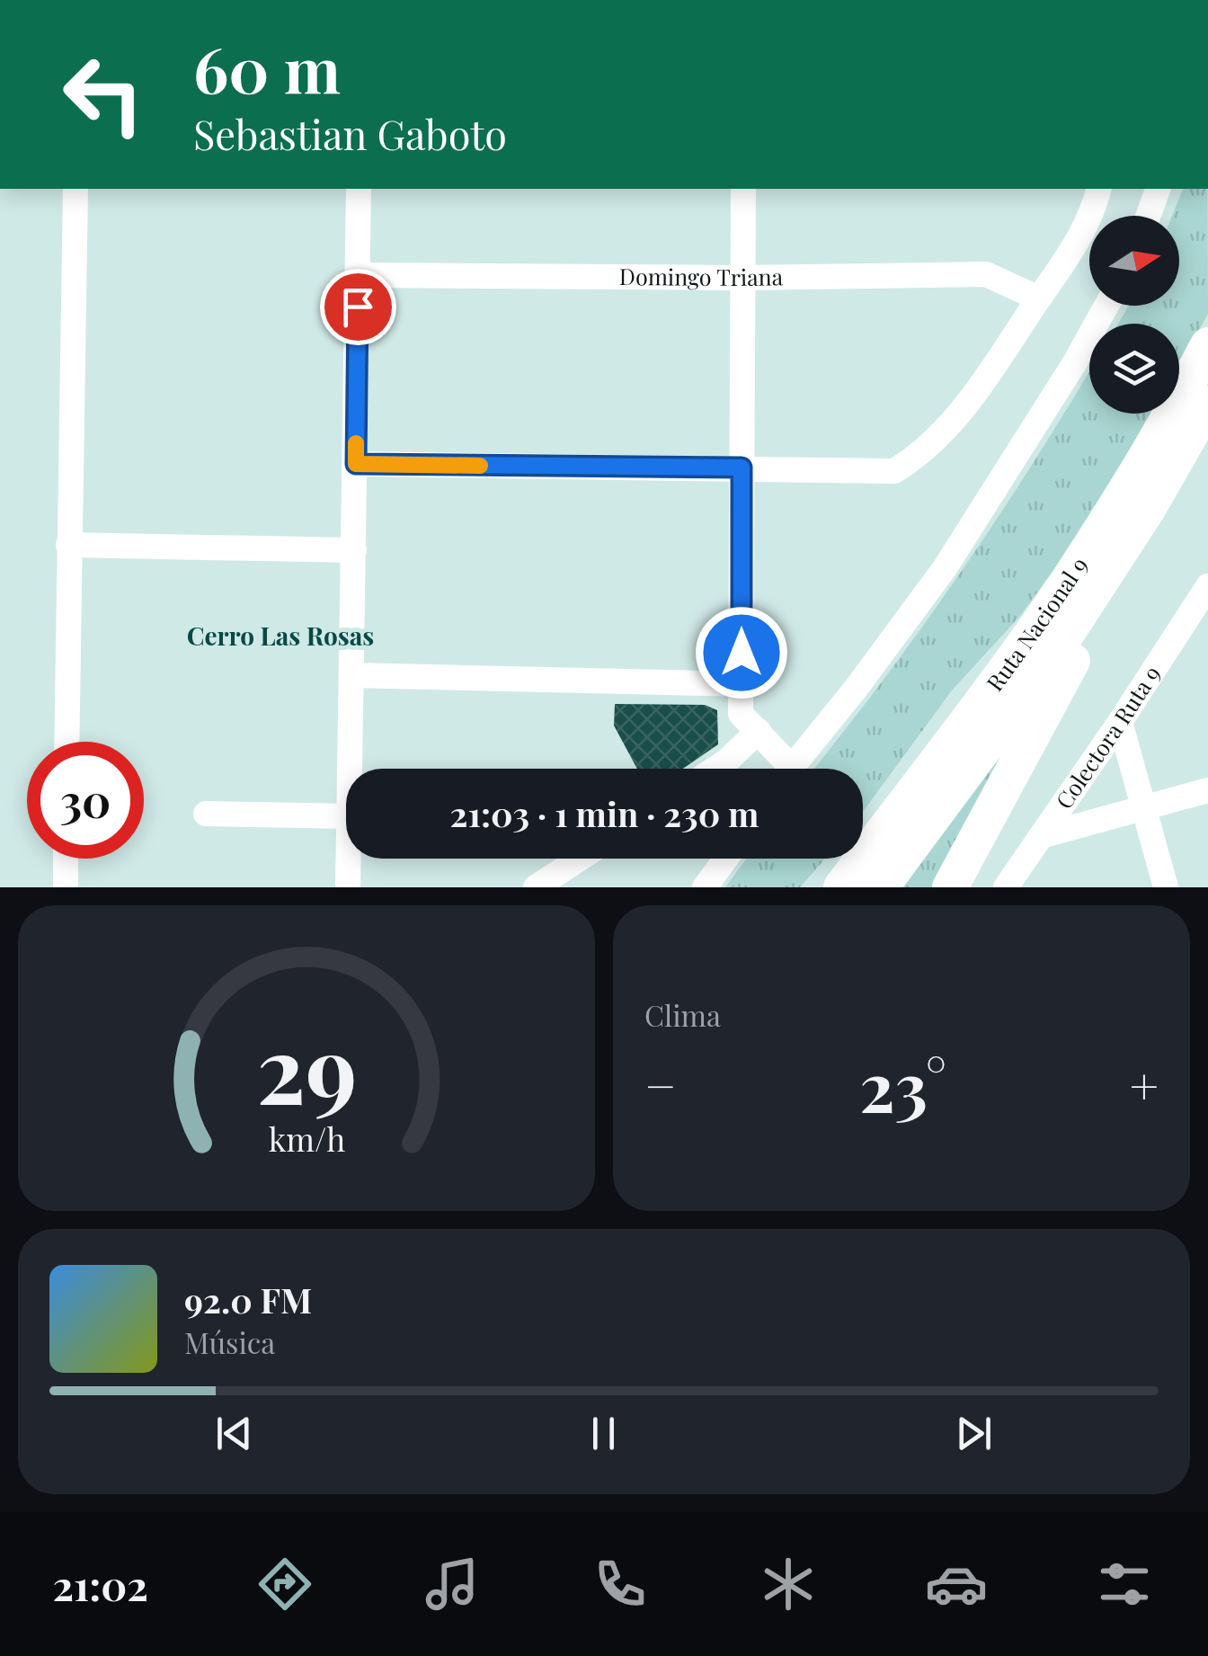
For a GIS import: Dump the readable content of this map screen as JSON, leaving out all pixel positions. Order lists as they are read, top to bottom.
{
  "streets": {
    "highway": ["Ruta Nacional 9"],
    "street": ["Domingo Triana", "Colectora Ruta 9"]
  },
  "districts": ["Cerro Las Rosas"],
  "north": "right",
  "page": {
    "turn": ["60 m", "Sebastian Gaboto"],
    "limit": "30",
    "trip": "21:03 · 1 min · 230 m",
    "tile": "Clima",
    "heat": ["−", "23°", "+"],
    "song": ["92.0 FM", "Música"],
    "tabs": "21:02",
    "gauge": ["29", "km/h"]
  }
}
